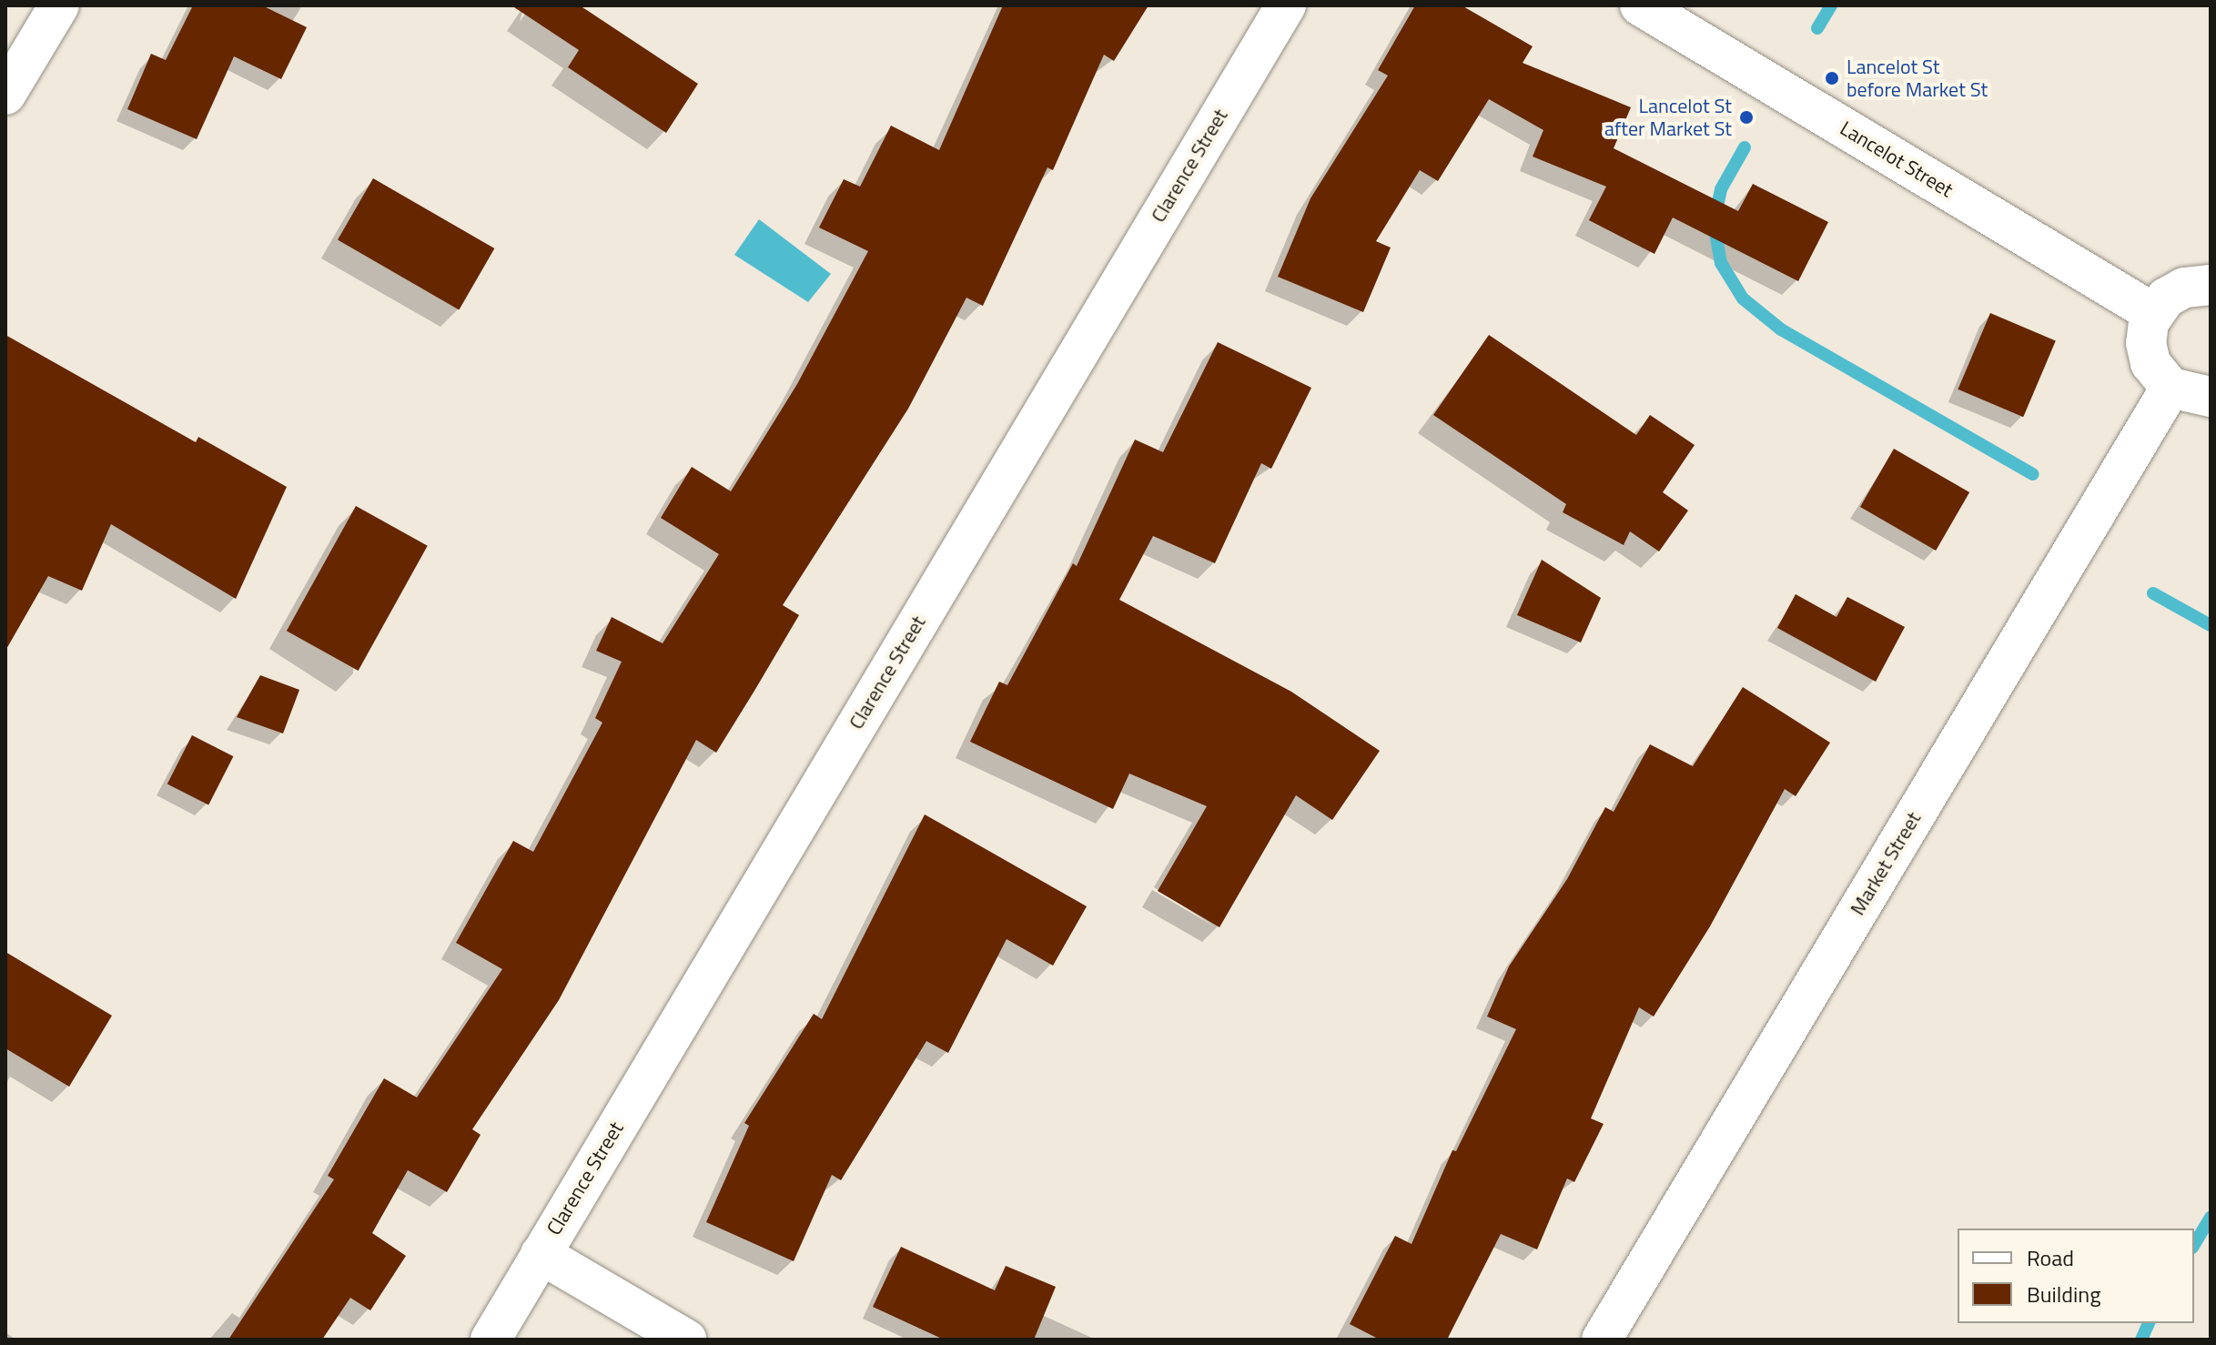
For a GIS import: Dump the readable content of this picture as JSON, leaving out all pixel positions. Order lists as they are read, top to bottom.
{
  "streets": {
    "street": ["Lancelot Street", "Clarence Street", "Market Street"]
  },
  "places": ["Lancelot St before Market St", "Lancelot St after Market St"],
  "legend": ["Road", "Building"]
}
